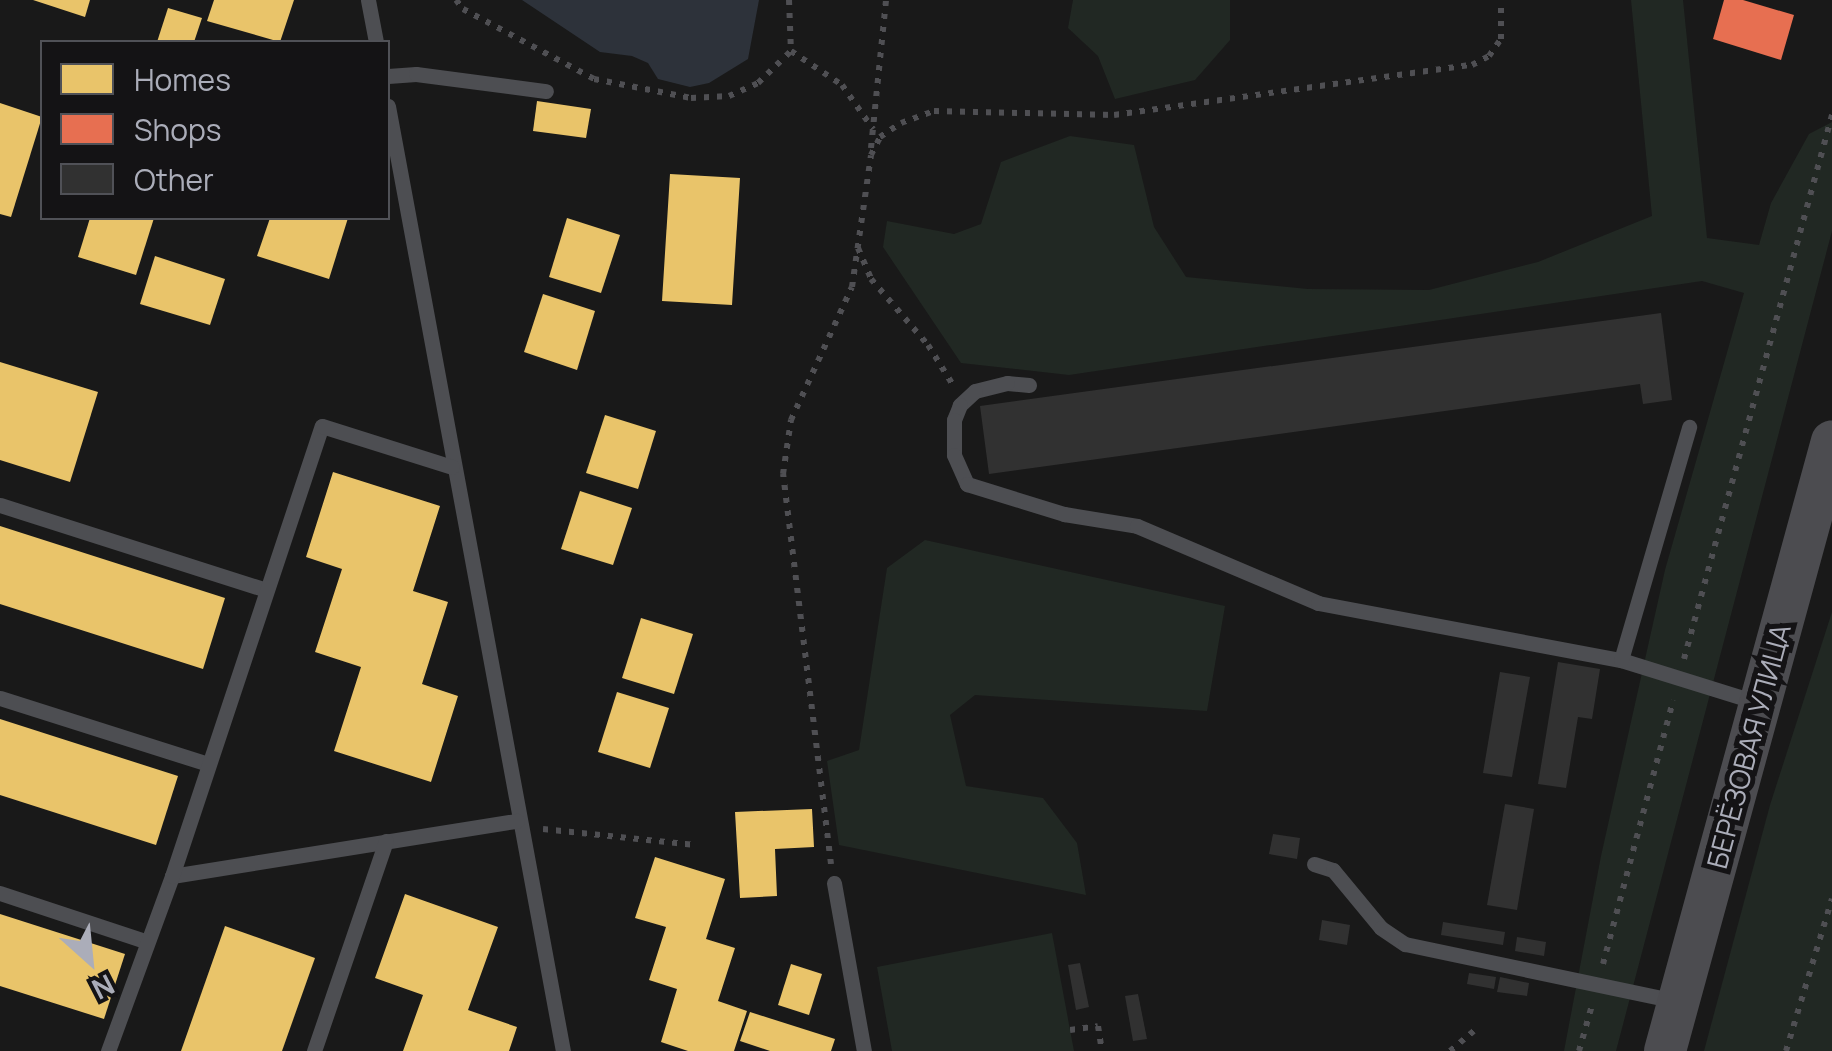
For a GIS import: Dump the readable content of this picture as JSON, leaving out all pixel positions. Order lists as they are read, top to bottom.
{
  "streets": {
    "main road": ["БЕРЁЗОВАЯ УЛИЦА"]
  },
  "legend": ["Homes", "Shops", "Other"],
  "north": "bottom right"
}
